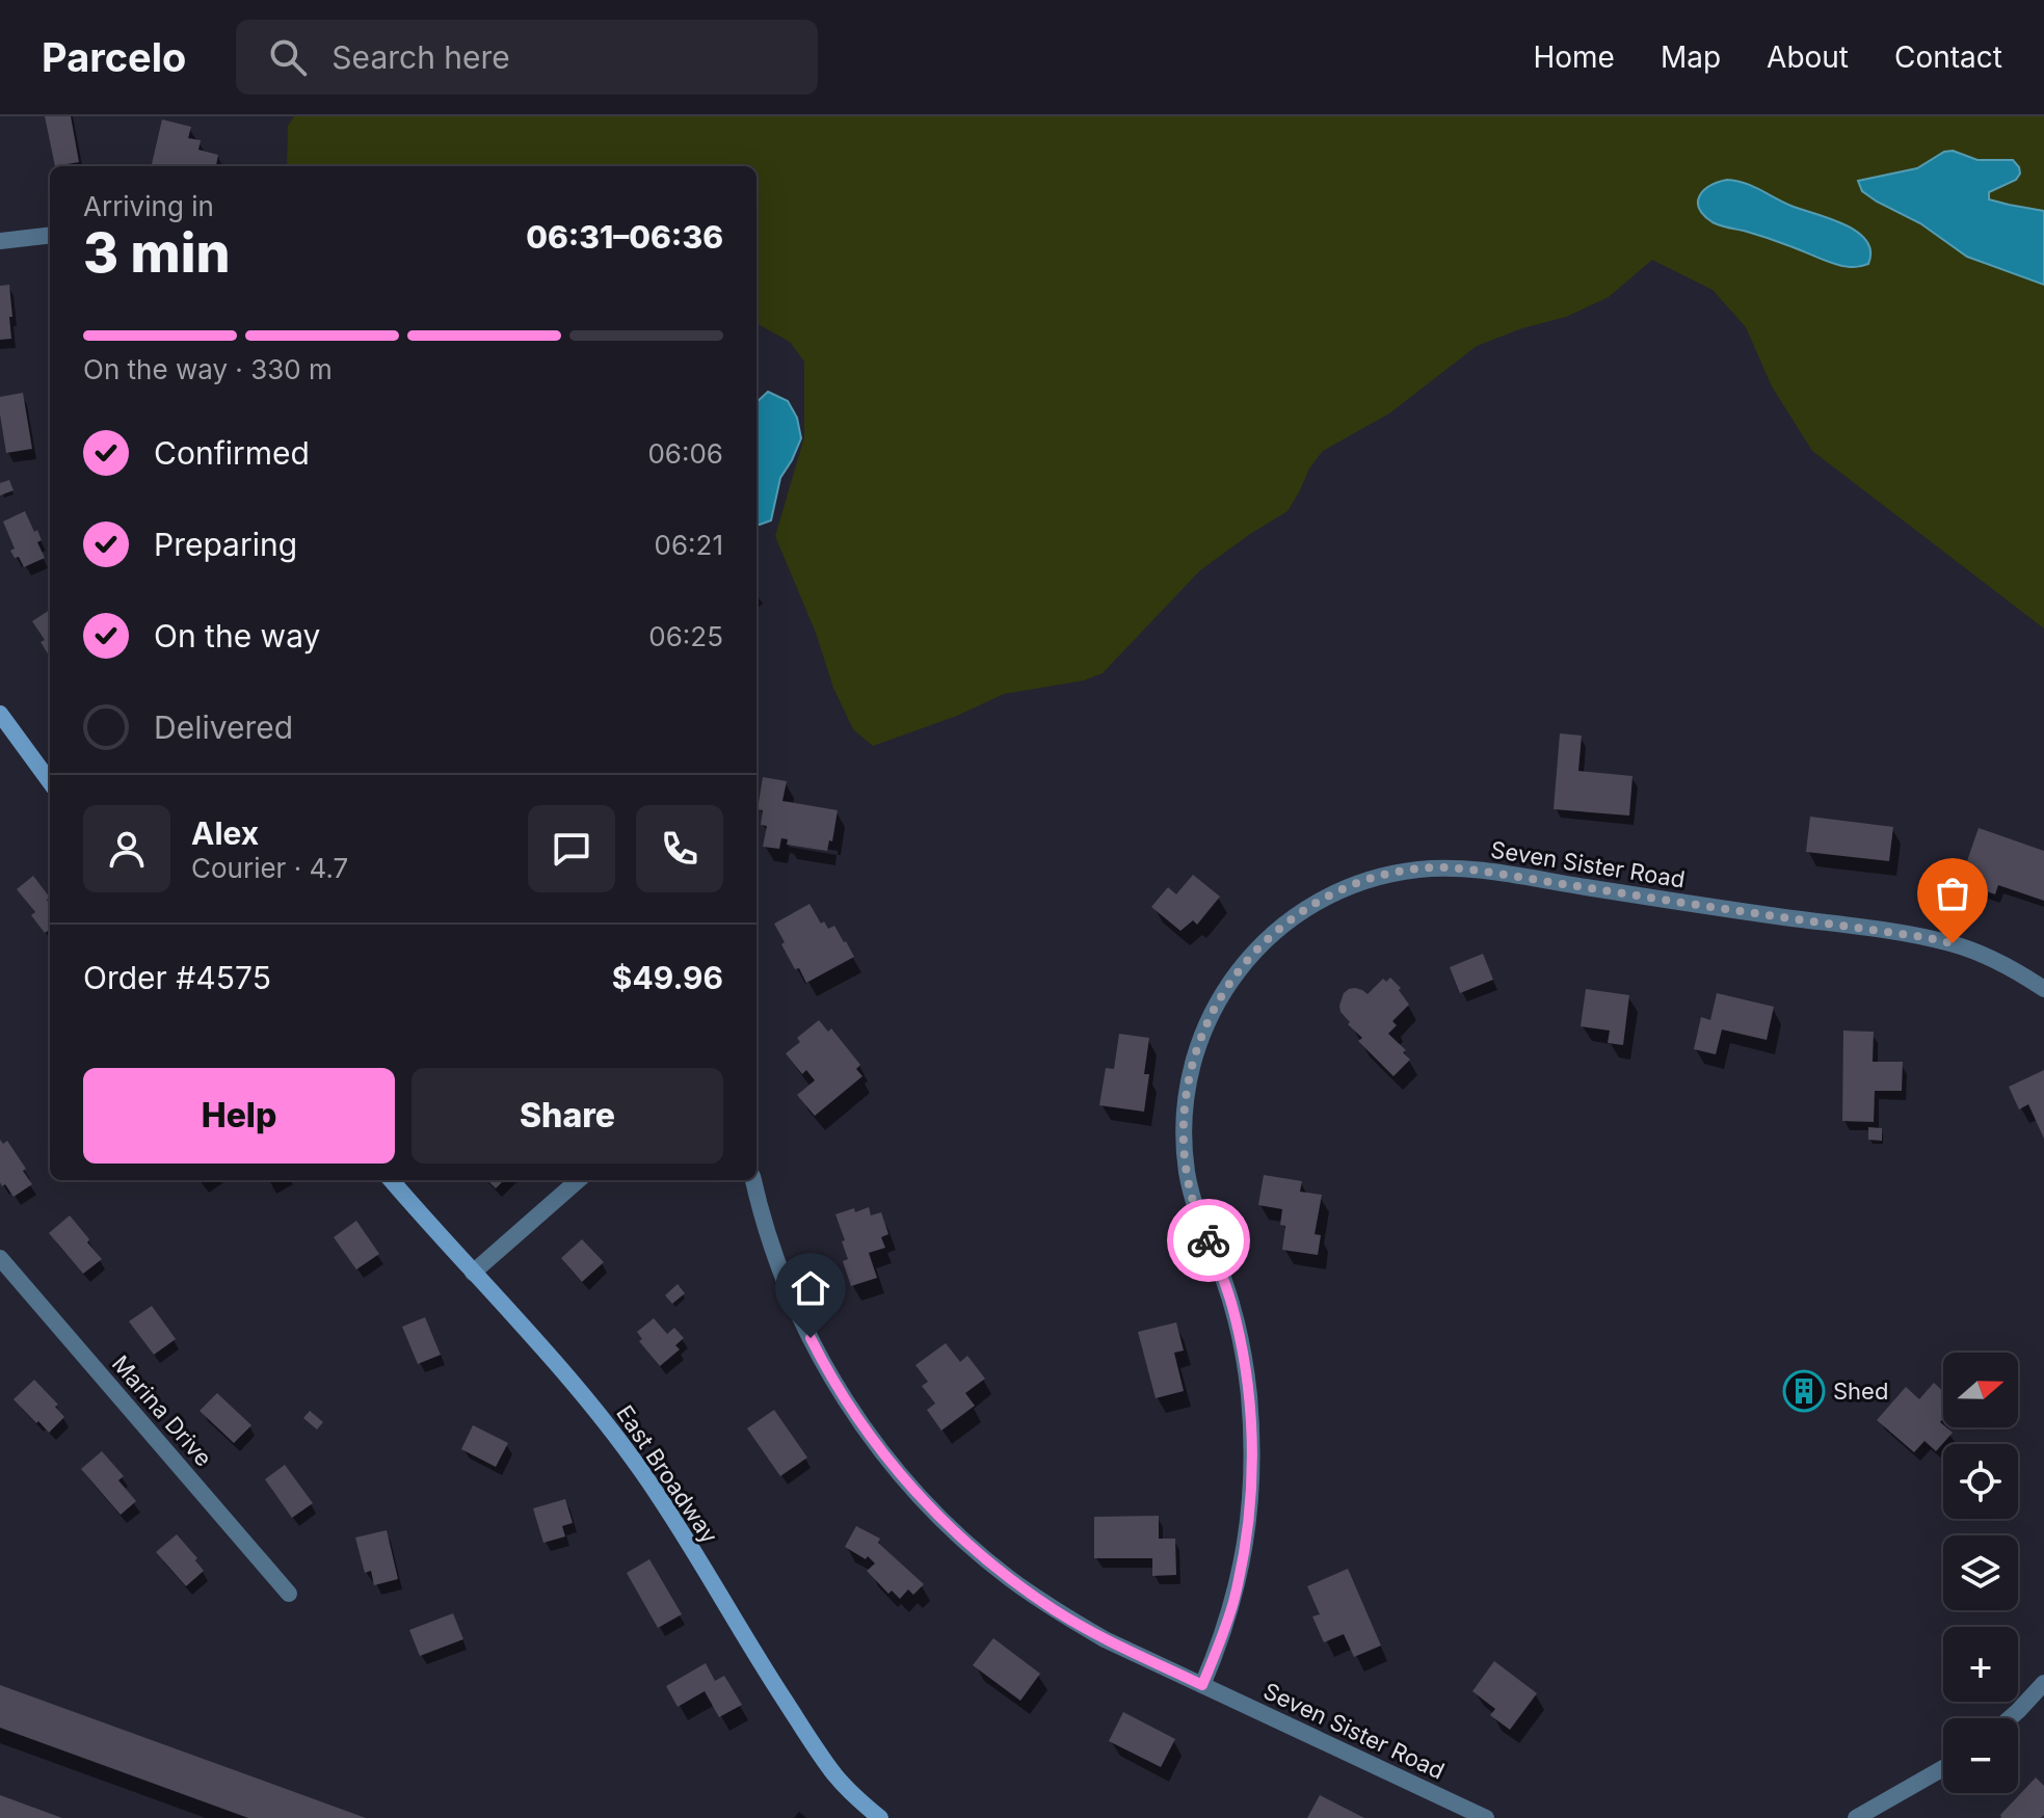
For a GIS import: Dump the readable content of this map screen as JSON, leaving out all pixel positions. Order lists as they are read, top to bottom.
{
  "streets": {
    "street": ["Seven Sister Road", "Marina Drive", "East Broadway"]
  },
  "places": {
    "building": ["Shed"]
  },
  "north": "right",
  "page": {
    "header": "Parcelo",
    "search": "Search here",
    "nav": [
      "Home",
      "Map",
      "About",
      "Contact"
    ],
    "heading": ["3 min", "Arriving in", "06:31–06:36"],
    "panel": [
      "Alex",
      "Courier · 4.7",
      "Order #4575",
      "$49.96"
    ],
    "bar": "On the way · 330 m",
    "list": [
      ["Confirmed", "06:06"],
      ["Preparing", "06:21"],
      ["On the way", "06:25"],
      "Delivered"
    ],
    "buttons": ["Help", "Share"],
    "map_buttons": ["+", "−"]
  }
}
